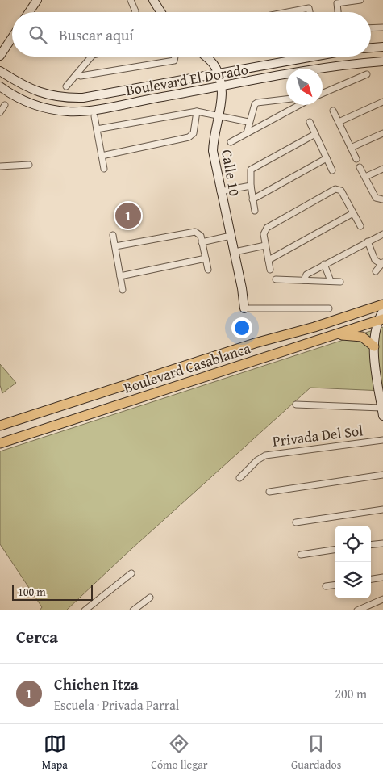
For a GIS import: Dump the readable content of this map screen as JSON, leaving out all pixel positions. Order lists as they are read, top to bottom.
{
  "streets": {
    "main road": ["Boulevard El Dorado", "Calle 10", "Boulevard Casablanca"],
    "street": ["Privada Del Sol"]
  },
  "crossings": [
    ["Boulevard El Dorado", "Calle 10"]
  ],
  "scale_bar": "100 m",
  "north": "bottom right",
  "page": {
    "search": "Buscar aquí",
    "pins": "1",
    "scale": "100 m",
    "heading": "Cerca",
    "list": [
      {
        "mark": "1",
        "name": "Chichen Itza",
        "note": "Escuela · Privada Parral",
        "value": "200 m"
      }
    ],
    "nav": ["Mapa", "Cómo llegar", "Guardados"]
  }
}
